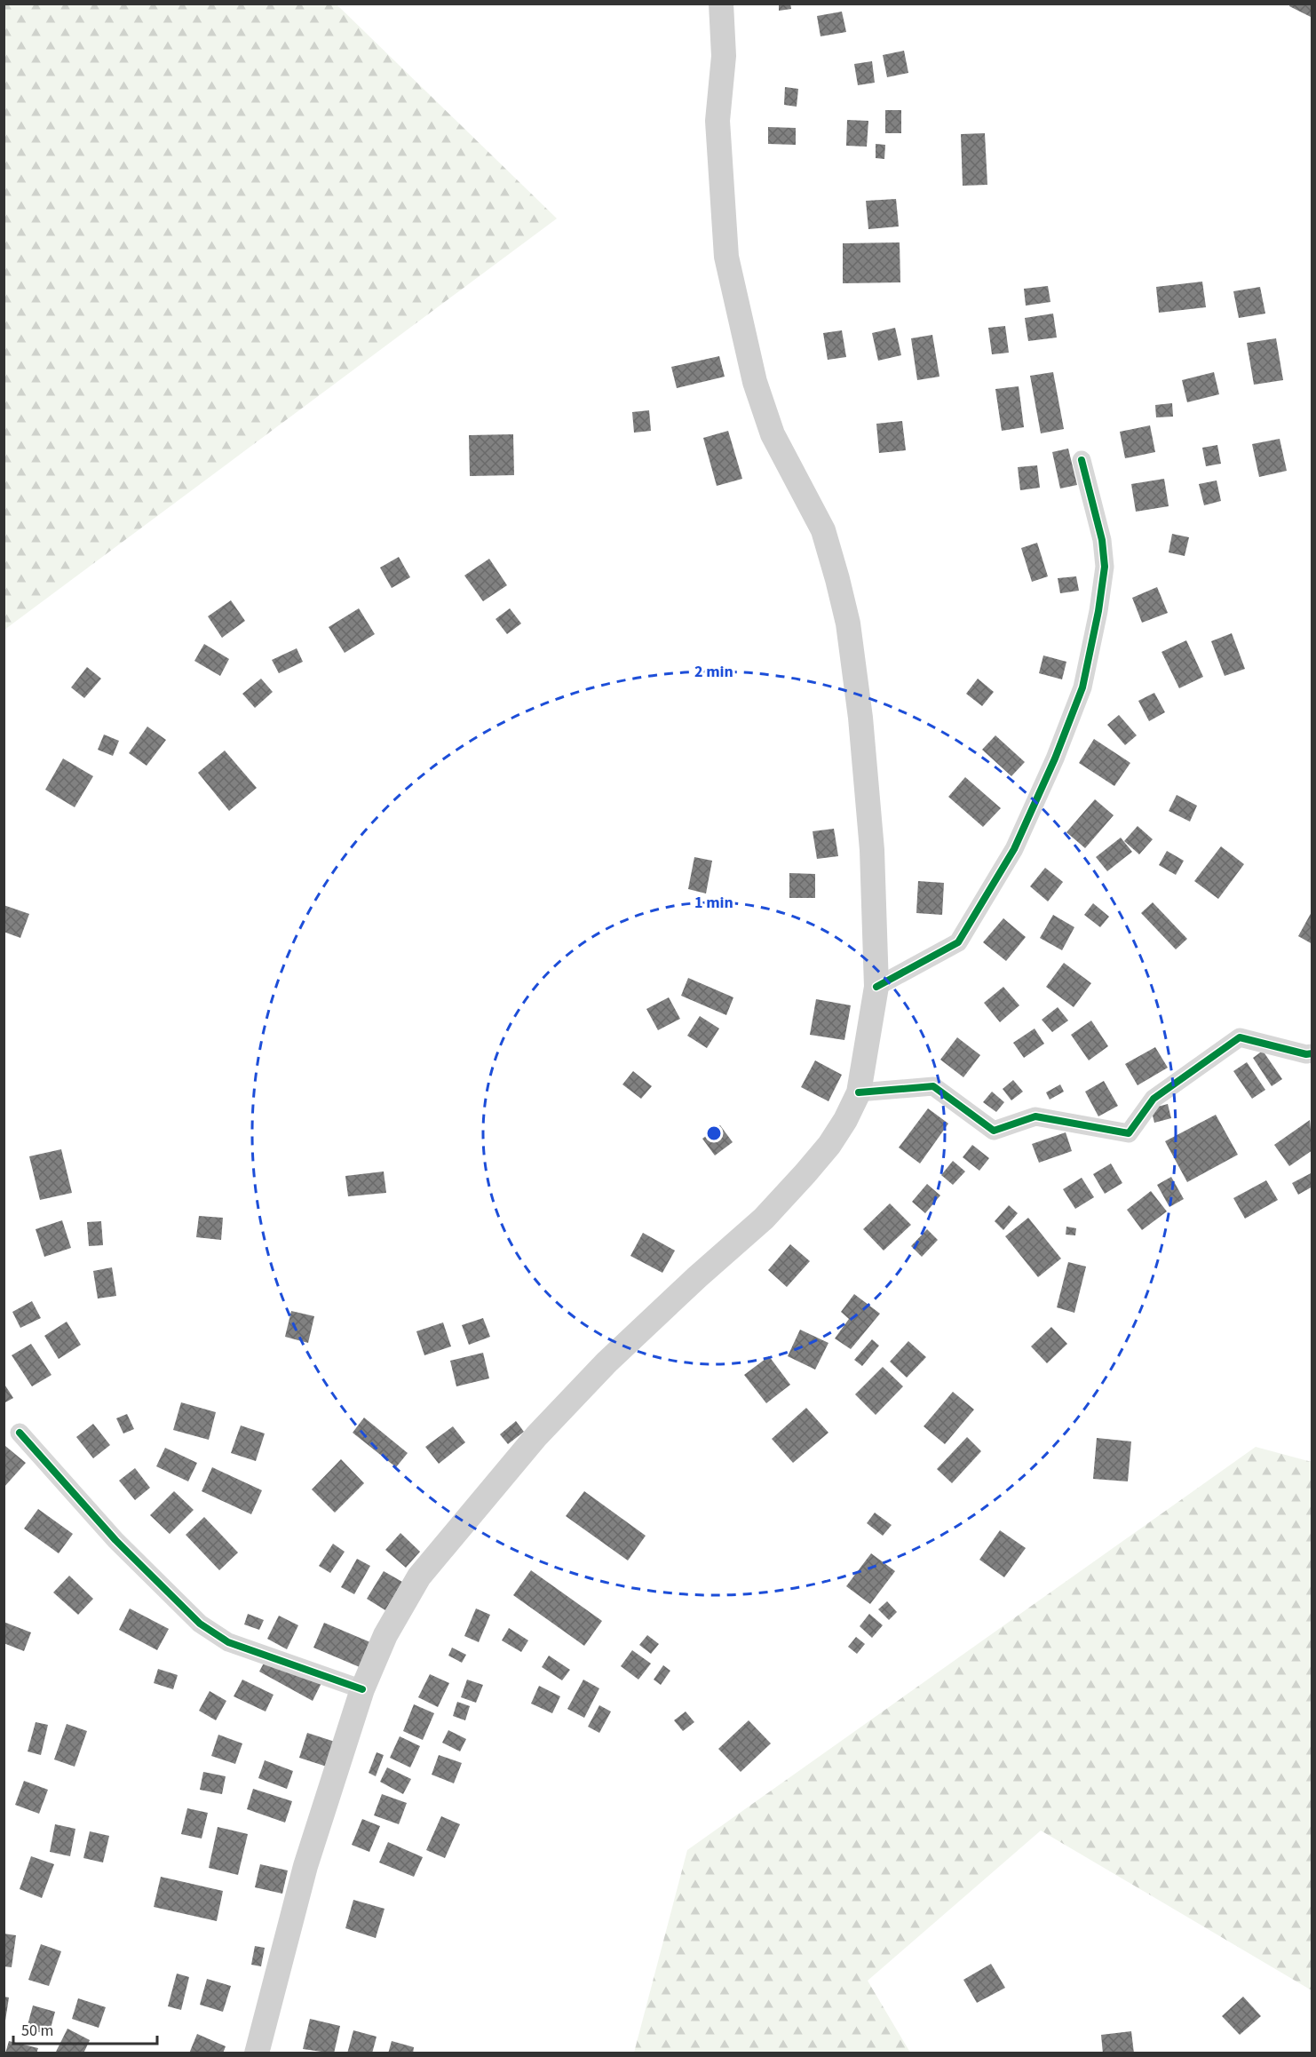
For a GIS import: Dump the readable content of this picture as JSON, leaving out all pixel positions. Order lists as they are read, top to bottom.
{
  "scale_bar": "50 m",
  "rings": ["2 min", "1 min"]
}
